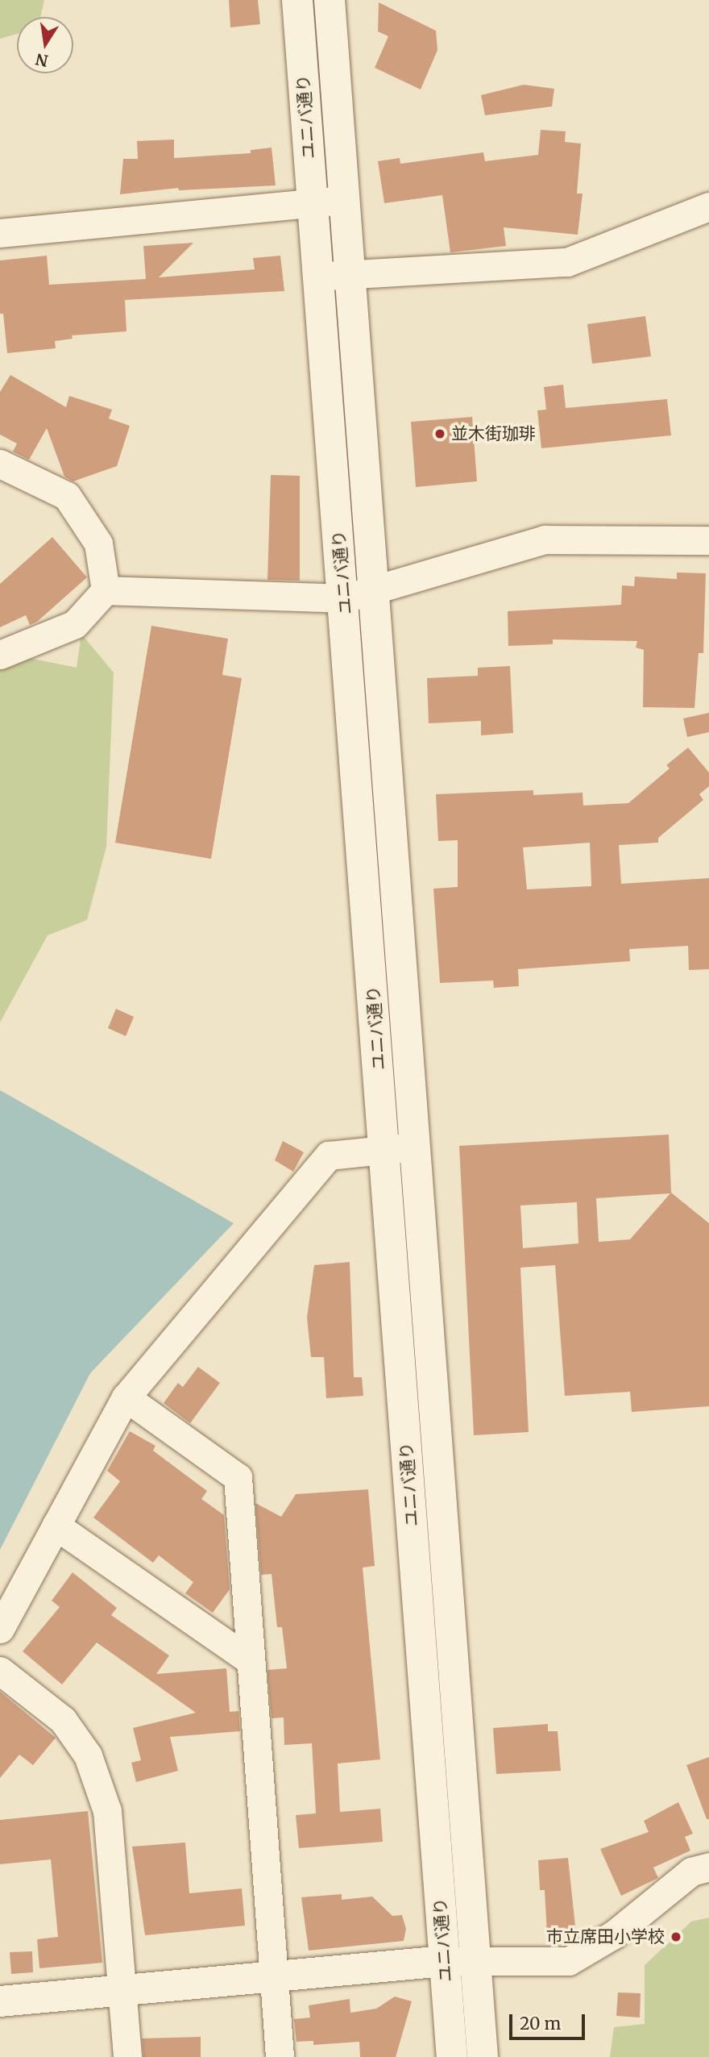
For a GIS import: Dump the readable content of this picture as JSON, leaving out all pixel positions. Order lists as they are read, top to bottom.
{
  "streets": {
    "street": ["ユニバ通り"]
  },
  "places": ["並木街珈琲", "市立席田小学校"],
  "scale_bar": "20 m",
  "north": "bottom"
}
